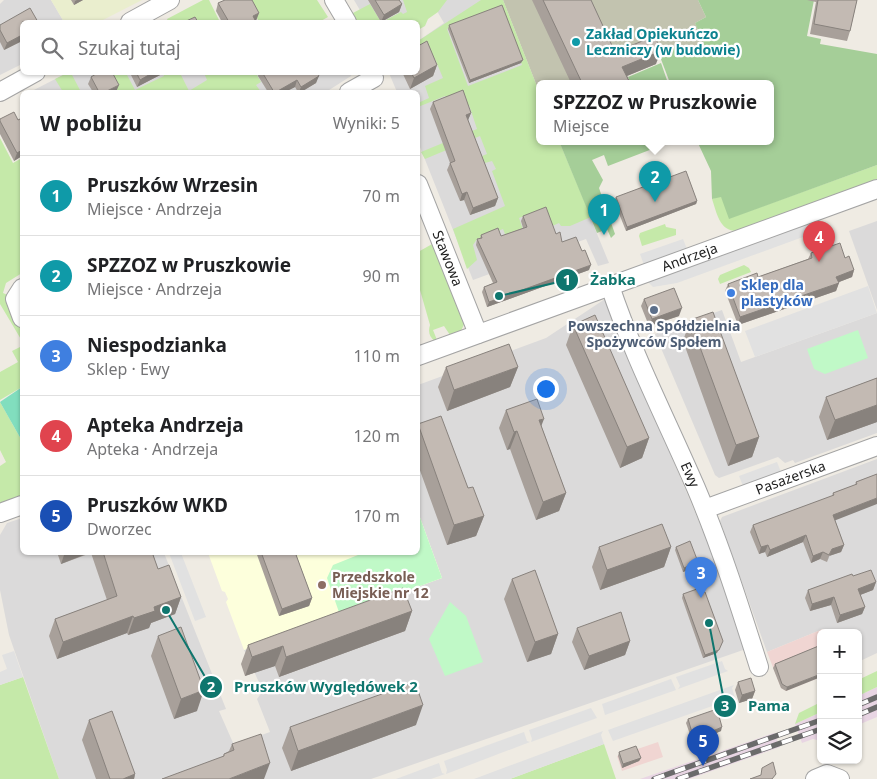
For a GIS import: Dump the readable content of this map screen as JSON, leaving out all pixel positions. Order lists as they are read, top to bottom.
{
  "streets": {
    "street": [
      "Andrzeja",
      "Stawowa",
      "Ewy",
      "Pasażerska"
    ]
  },
  "crossings": [
    ["Andrzeja", "Stawowa"],
    ["Andrzeja", "Ewy"],
    ["Ewy", "Pasażerska"]
  ],
  "places": [
    "Zakład Opiekuńczo Leczniczy (w budowie)",
    "Sklep dla plastyków",
    "Żabka",
    "Powszechna Spółdzielnia Spożywców Społem",
    "Przedszkole Miejskie nr 12",
    "Pruszków Wyględówek 2",
    "Pama"
  ],
  "page": {
    "search": "Szukaj tutaj",
    "popup": ["SPZZOZ w Pruszkowie", "Miejsce"],
    "heading": ["W pobliżu", "Wyniki: 5"],
    "list": [
      {
        "mark": "1",
        "name": "Pruszków Wrzesin",
        "note": "Miejsce · Andrzeja",
        "value": "70 m"
      },
      {
        "mark": "2",
        "name": "SPZZOZ w Pruszkowie",
        "note": "Miejsce · Andrzeja",
        "value": "90 m"
      },
      {
        "mark": "3",
        "name": "Niespodzianka",
        "note": "Sklep · Ewy",
        "value": "110 m"
      },
      {
        "mark": "4",
        "name": "Apteka Andrzeja",
        "note": "Apteka · Andrzeja",
        "value": "120 m"
      },
      {
        "mark": "5",
        "name": "Pruszków WKD",
        "note": "Dworzec",
        "value": "170 m"
      }
    ],
    "pins": [
      "2",
      "1",
      "4",
      "3",
      "5"
    ],
    "map_buttons": ["+", "−"]
  }
}
